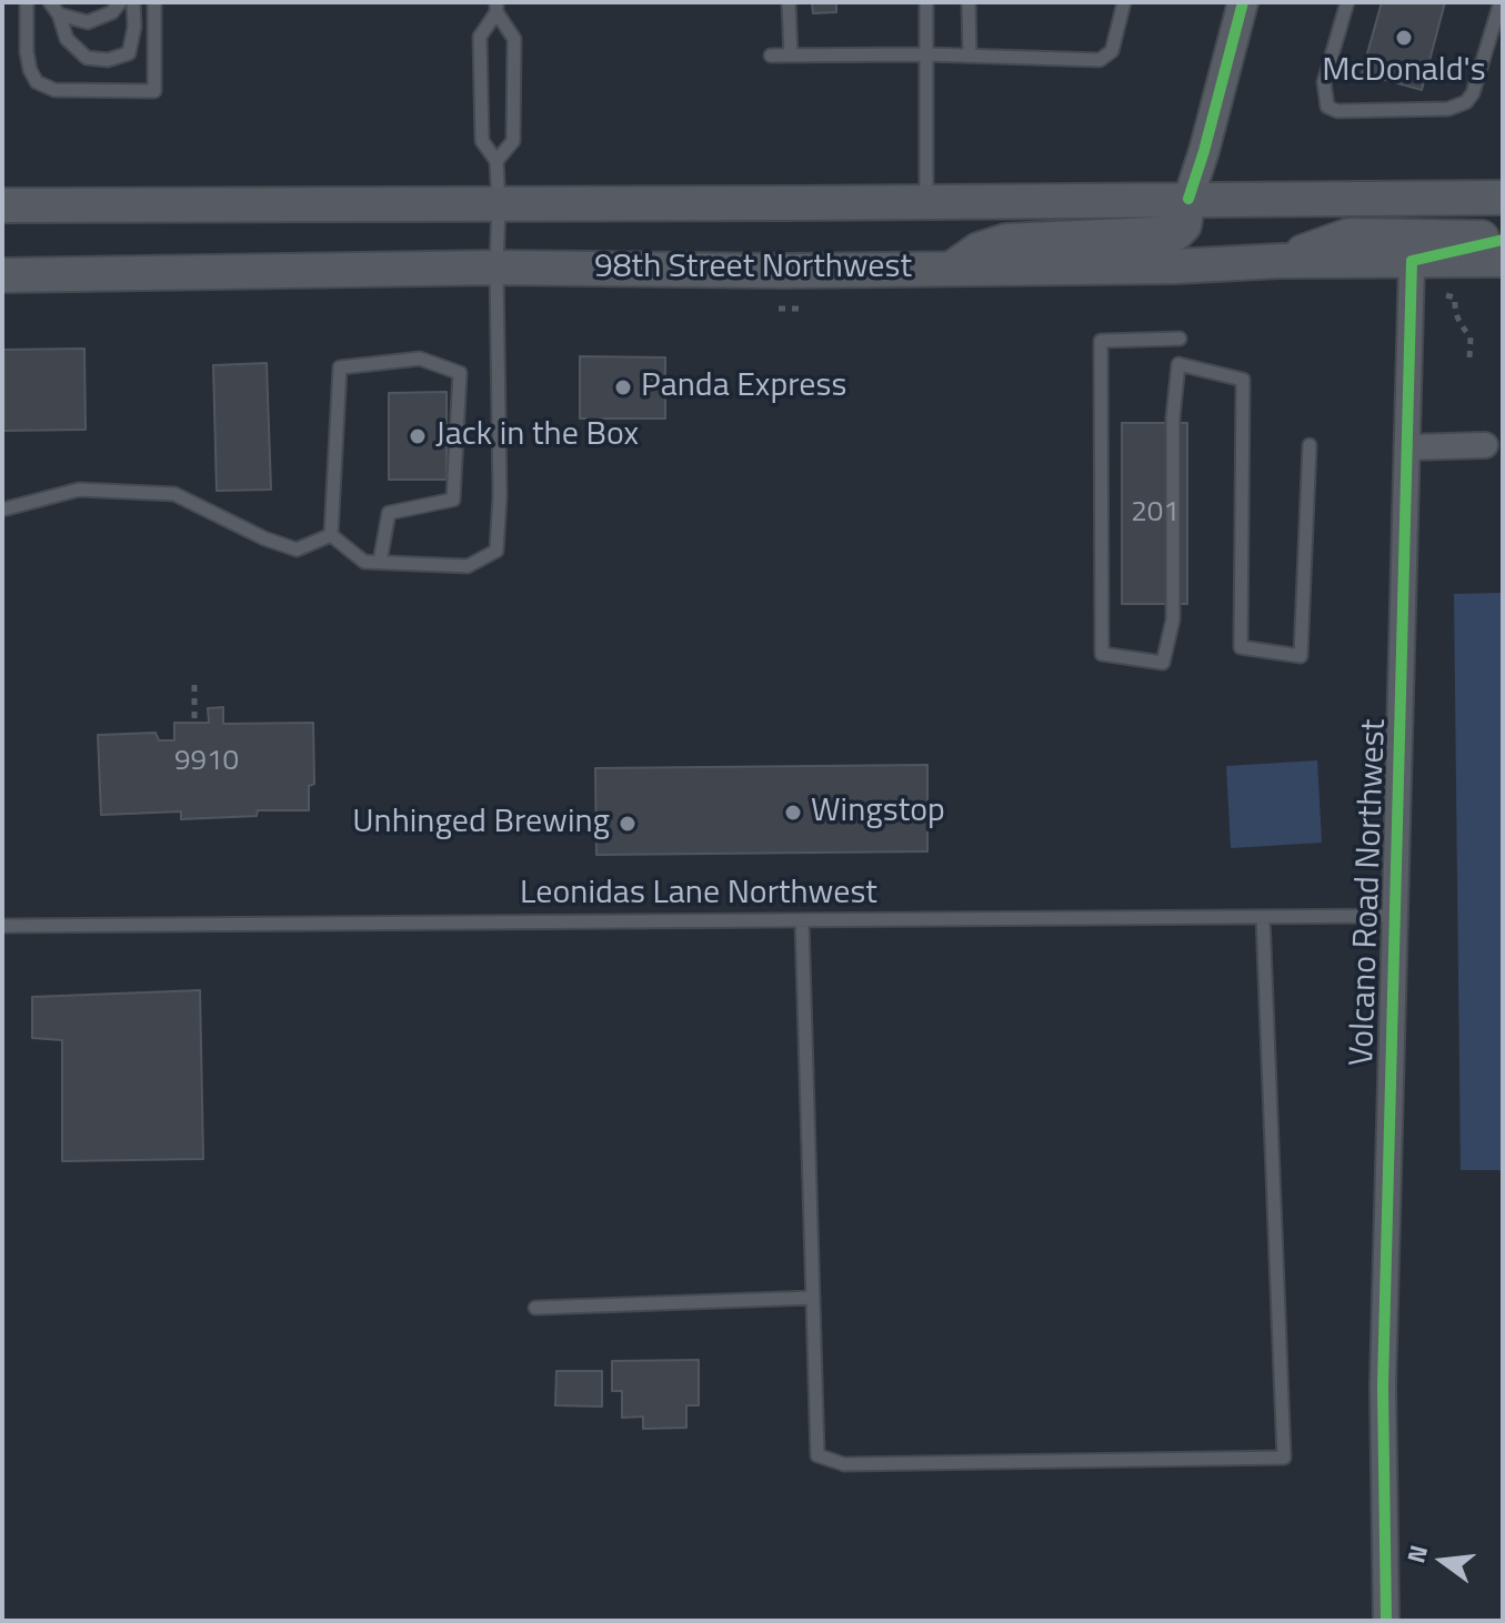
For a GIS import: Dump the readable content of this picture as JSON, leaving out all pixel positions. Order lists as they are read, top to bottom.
{
  "streets": {
    "main road": ["98th Street Northwest"],
    "street": ["Volcano Road Northwest"],
    "lane": ["Leonidas Lane Northwest"]
  },
  "crossings": [
    ["98th Street Northwest", "Volcano Road Northwest"],
    ["Volcano Road Northwest", "Leonidas Lane Northwest"]
  ],
  "places": [
    "McDonald's",
    "Panda Express",
    "Jack in the Box",
    "Wingstop",
    "Unhinged Brewing"
  ],
  "house_numbers": ["201", "9910"],
  "north": "left"
}
